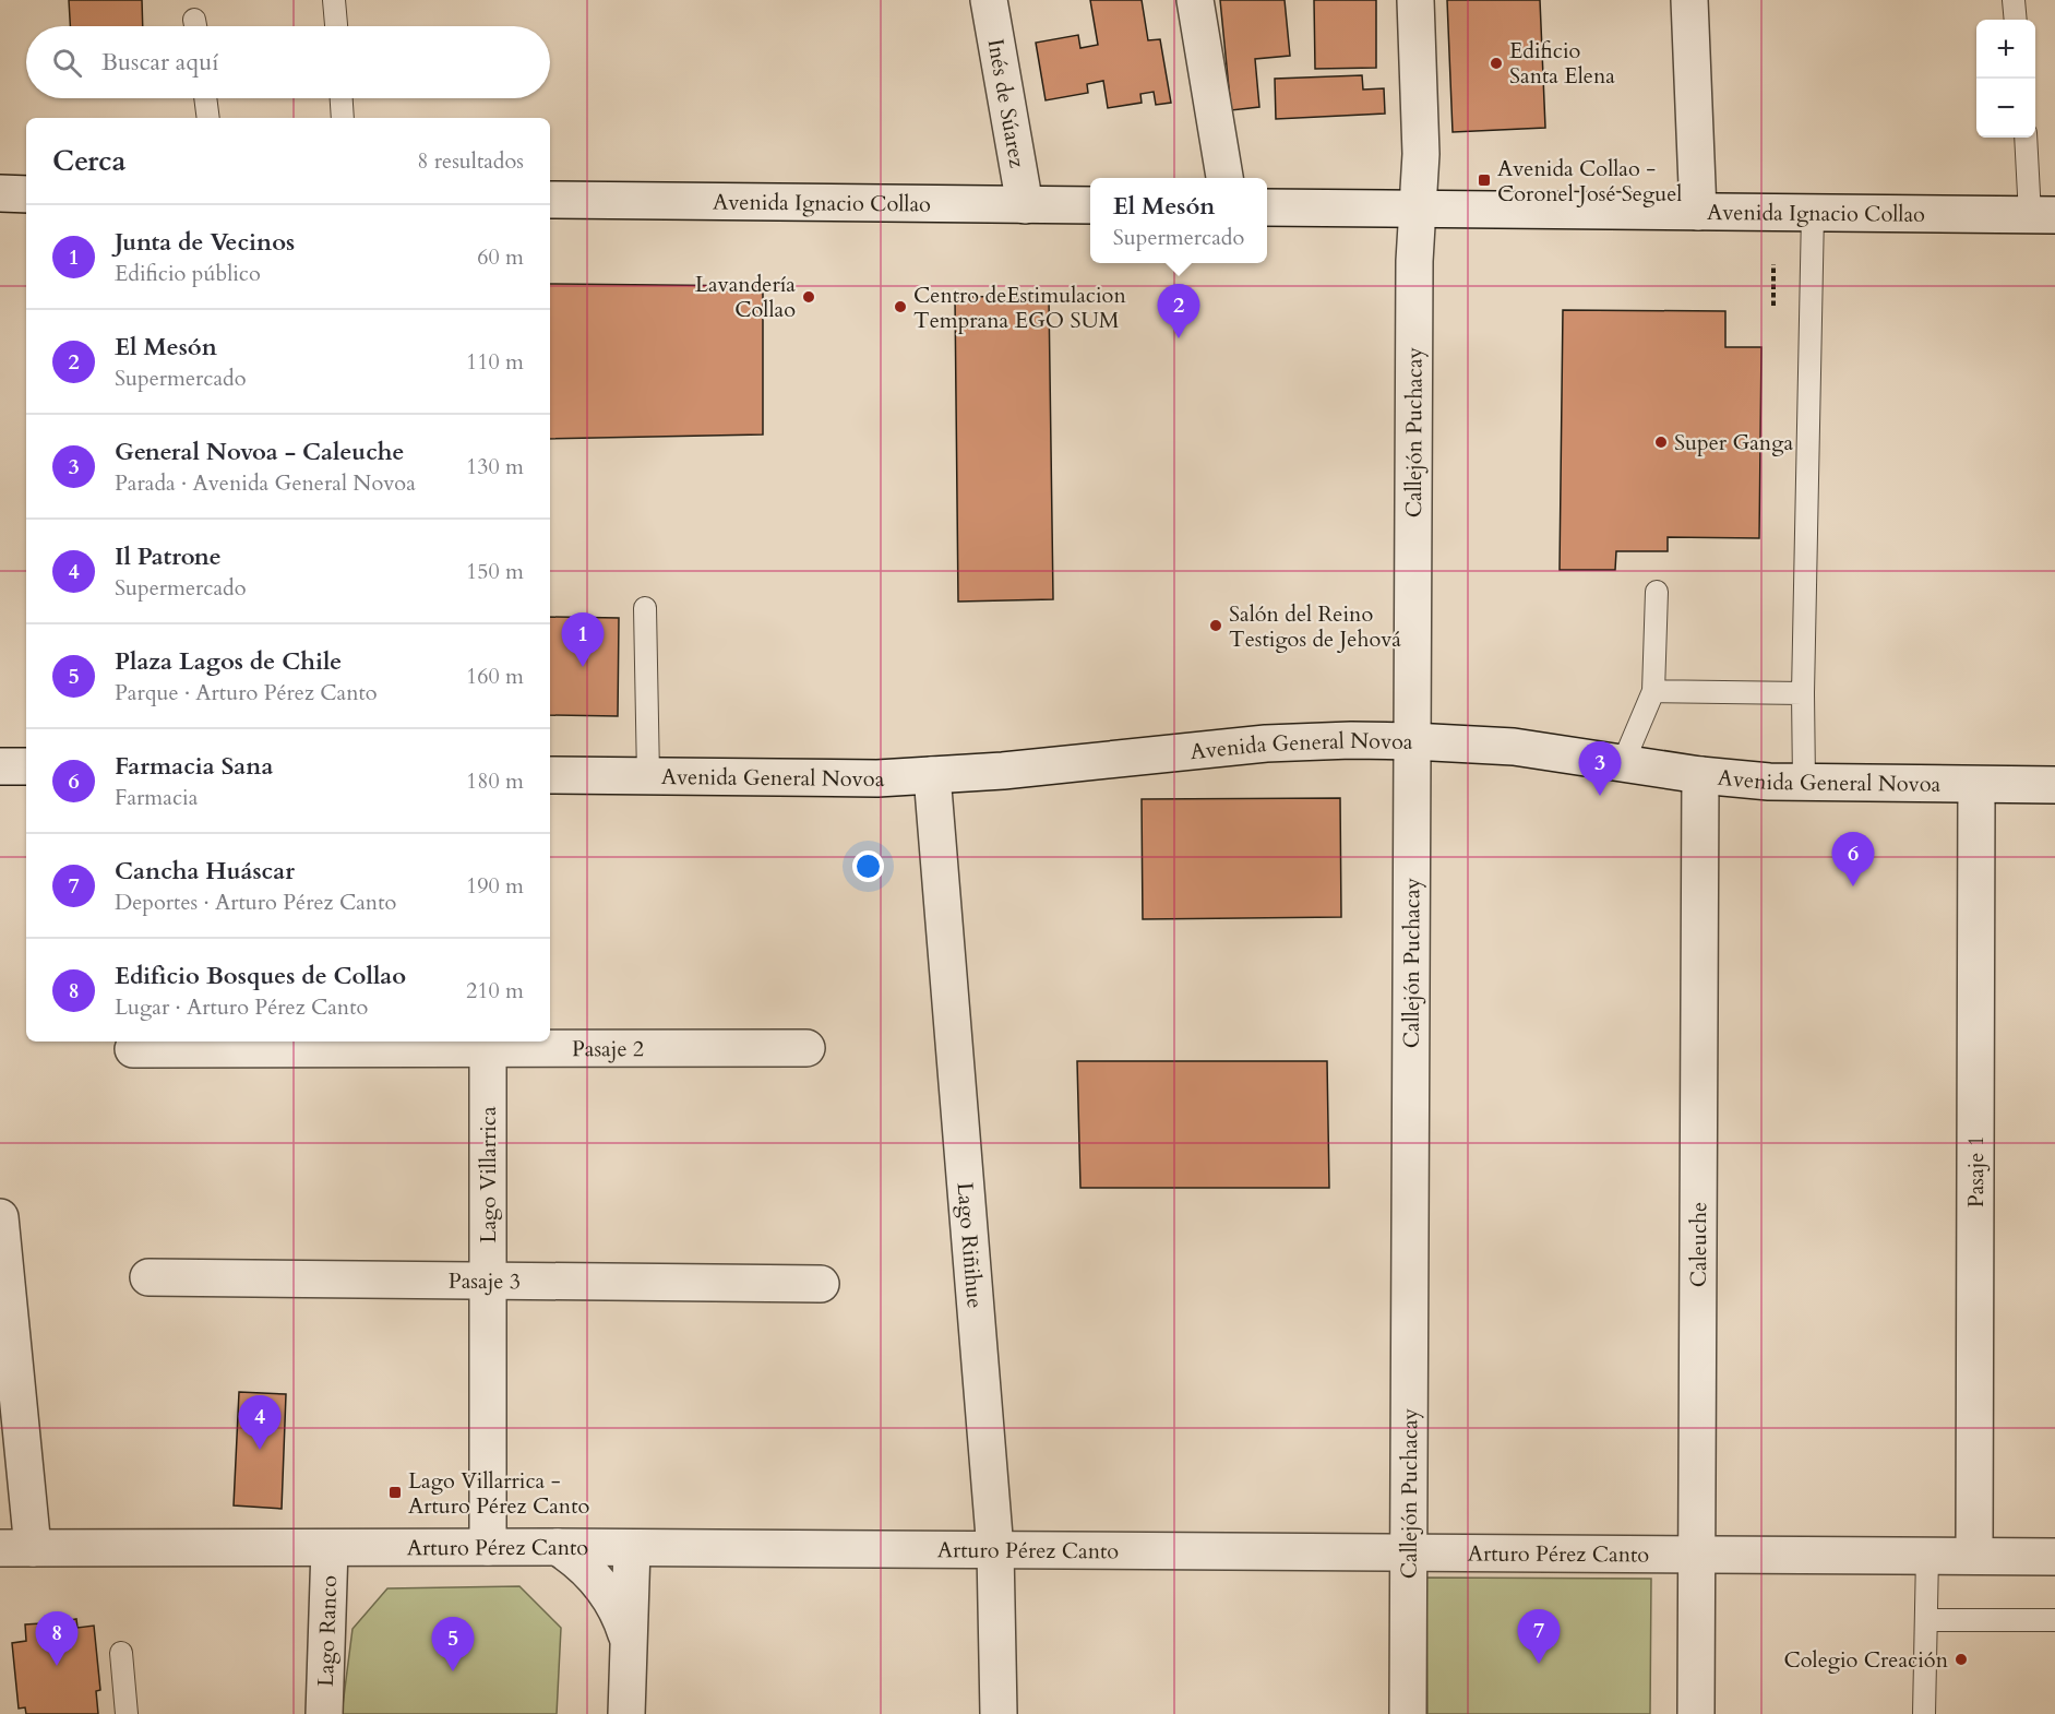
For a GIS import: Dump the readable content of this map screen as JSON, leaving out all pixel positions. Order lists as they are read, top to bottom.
{
  "streets": {
    "street": [
      "Inés de Súarez",
      "Avenida Ignacio Collao",
      "Callejón Puchacay",
      "Avenida General Novoa",
      "Pasaje 2",
      "Pasaje 1",
      "Lago Villarrica",
      "Lago Riñihue",
      "Caleuche",
      "Pasaje 3",
      "Arturo Pérez Canto",
      "Lago Ranco"
    ]
  },
  "crossings": [
    ["Inés de Súarez", "Avenida Ignacio Collao"],
    ["Avenida Ignacio Collao", "Callejón Puchacay"],
    ["Callejón Puchacay", "Avenida General Novoa"],
    ["Callejón Puchacay", "Arturo Pérez Canto"],
    ["Avenida General Novoa", "Pasaje 1"],
    ["Avenida General Novoa", "Lago Riñihue"],
    ["Avenida General Novoa", "Caleuche"],
    ["Pasaje 2", "Lago Villarrica"],
    ["Pasaje 1", "Arturo Pérez Canto"],
    ["Lago Villarrica", "Pasaje 3"],
    ["Lago Villarrica", "Arturo Pérez Canto"],
    ["Lago Riñihue", "Arturo Pérez Canto"],
    ["Caleuche", "Arturo Pérez Canto"],
    ["Arturo Pérez Canto", "Lago Ranco"]
  ],
  "places": {
    "other": [
      "Edificio Santa Elena",
      "Lavandería Collao",
      "Centro deEstimulacion Temprana EGO SUM",
      "Super Ganga",
      "Salón del Reino Testigos de Jehová",
      "Colegio Creación"
    ],
    "transit": ["Avenida Collao - Coronel José Seguel", "Lago Villarrica - Arturo Pérez Canto"]
  },
  "page": {
    "map_buttons": ["+", "−"],
    "search": "Buscar aquí",
    "heading": ["Cerca", "8 resultados"],
    "popup": ["El Mesón", "Supermercado"],
    "list": [
      {
        "mark": "1",
        "name": "Junta de Vecinos",
        "note": "Edificio público",
        "value": "60 m"
      },
      {
        "mark": "2",
        "name": "El Mesón",
        "note": "Supermercado",
        "value": "110 m"
      },
      {
        "mark": "3",
        "name": "General Novoa - Caleuche",
        "note": "Parada · Avenida General Novoa",
        "value": "130 m"
      },
      {
        "mark": "4",
        "name": "Il Patrone",
        "note": "Supermercado",
        "value": "150 m"
      },
      {
        "mark": "5",
        "name": "Plaza Lagos de Chile",
        "note": "Parque · Arturo Pérez Canto",
        "value": "160 m"
      },
      {
        "mark": "6",
        "name": "Farmacia Sana",
        "note": "Farmacia",
        "value": "180 m"
      },
      {
        "mark": "7",
        "name": "Cancha Huáscar",
        "note": "Deportes · Arturo Pérez Canto",
        "value": "190 m"
      },
      {
        "mark": "8",
        "name": "Edificio Bosques de Collao",
        "note": "Lugar · Arturo Pérez Canto",
        "value": "210 m"
      }
    ],
    "pins": [
      "2",
      "1",
      "3",
      "6",
      "4",
      "7",
      "8",
      "5"
    ]
  }
}
